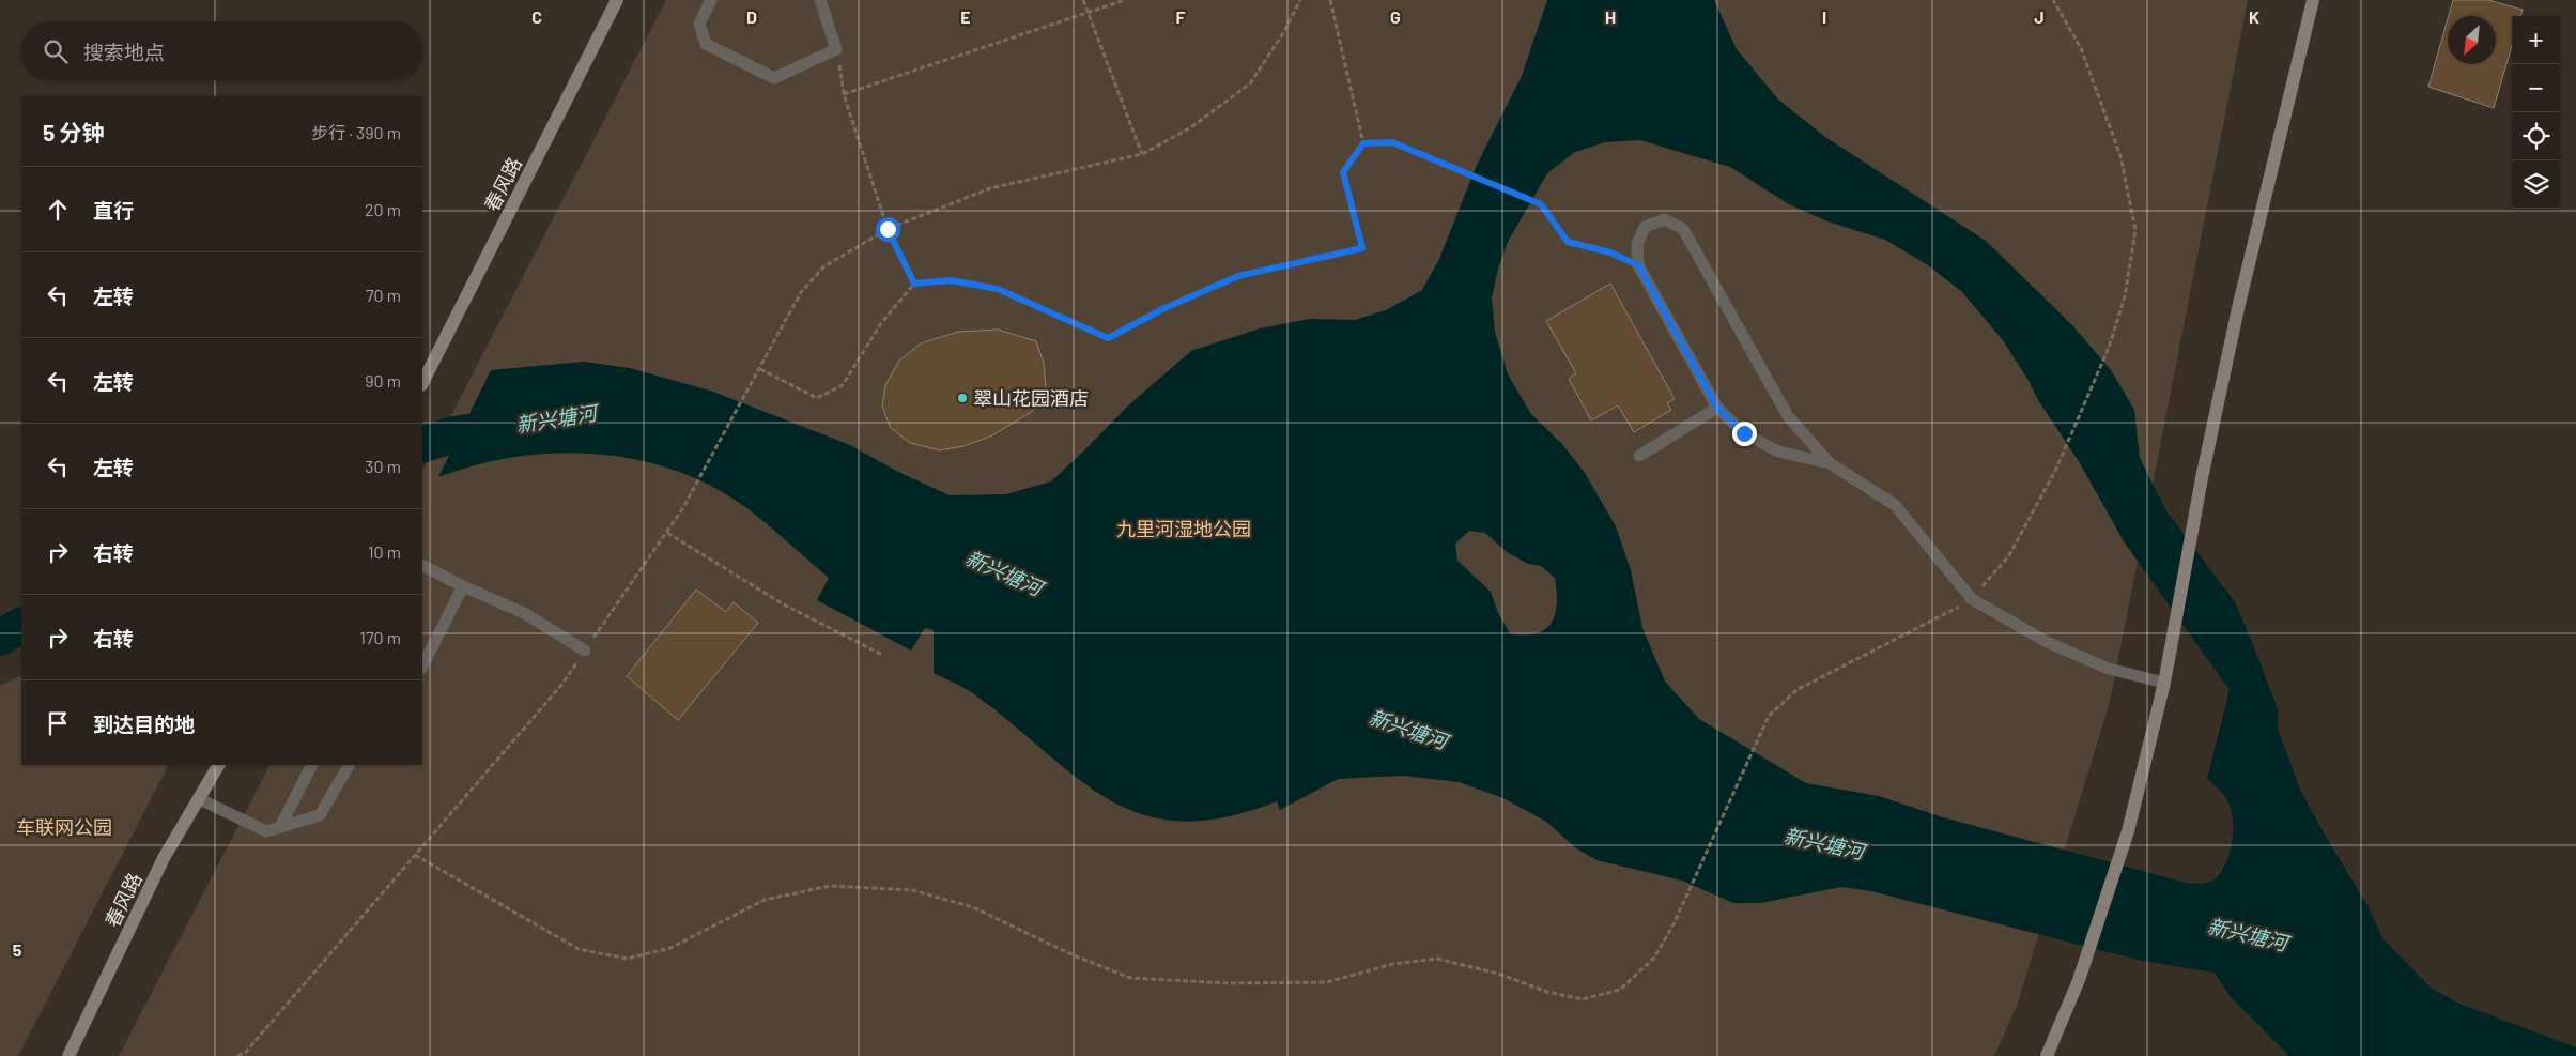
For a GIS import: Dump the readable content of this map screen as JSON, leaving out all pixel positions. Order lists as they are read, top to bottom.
{
  "streets": {
    "street": ["春风路"]
  },
  "water": ["新兴塘河"],
  "parks": ["九里河湿地公园", "车联网公园"],
  "places": ["翠山花园酒店"],
  "north": "bottom left",
  "page": {
    "map_buttons": ["+", "−"],
    "search": "搜索地点",
    "heading": ["5 分钟", "步行 · 390 m"],
    "list": [
      ["直行", "20 m"],
      ["左转", "70 m"],
      ["左转", "90 m"],
      ["左转", "30 m"],
      ["右转", "10 m"],
      ["右转", "170 m"],
      "到达目的地"
    ]
  },
  "grid": {
    "columns": [
      "C",
      "D",
      "E",
      "F",
      "G",
      "H",
      "I",
      "J",
      "K"
    ],
    "rows": ["5"]
  }
}
